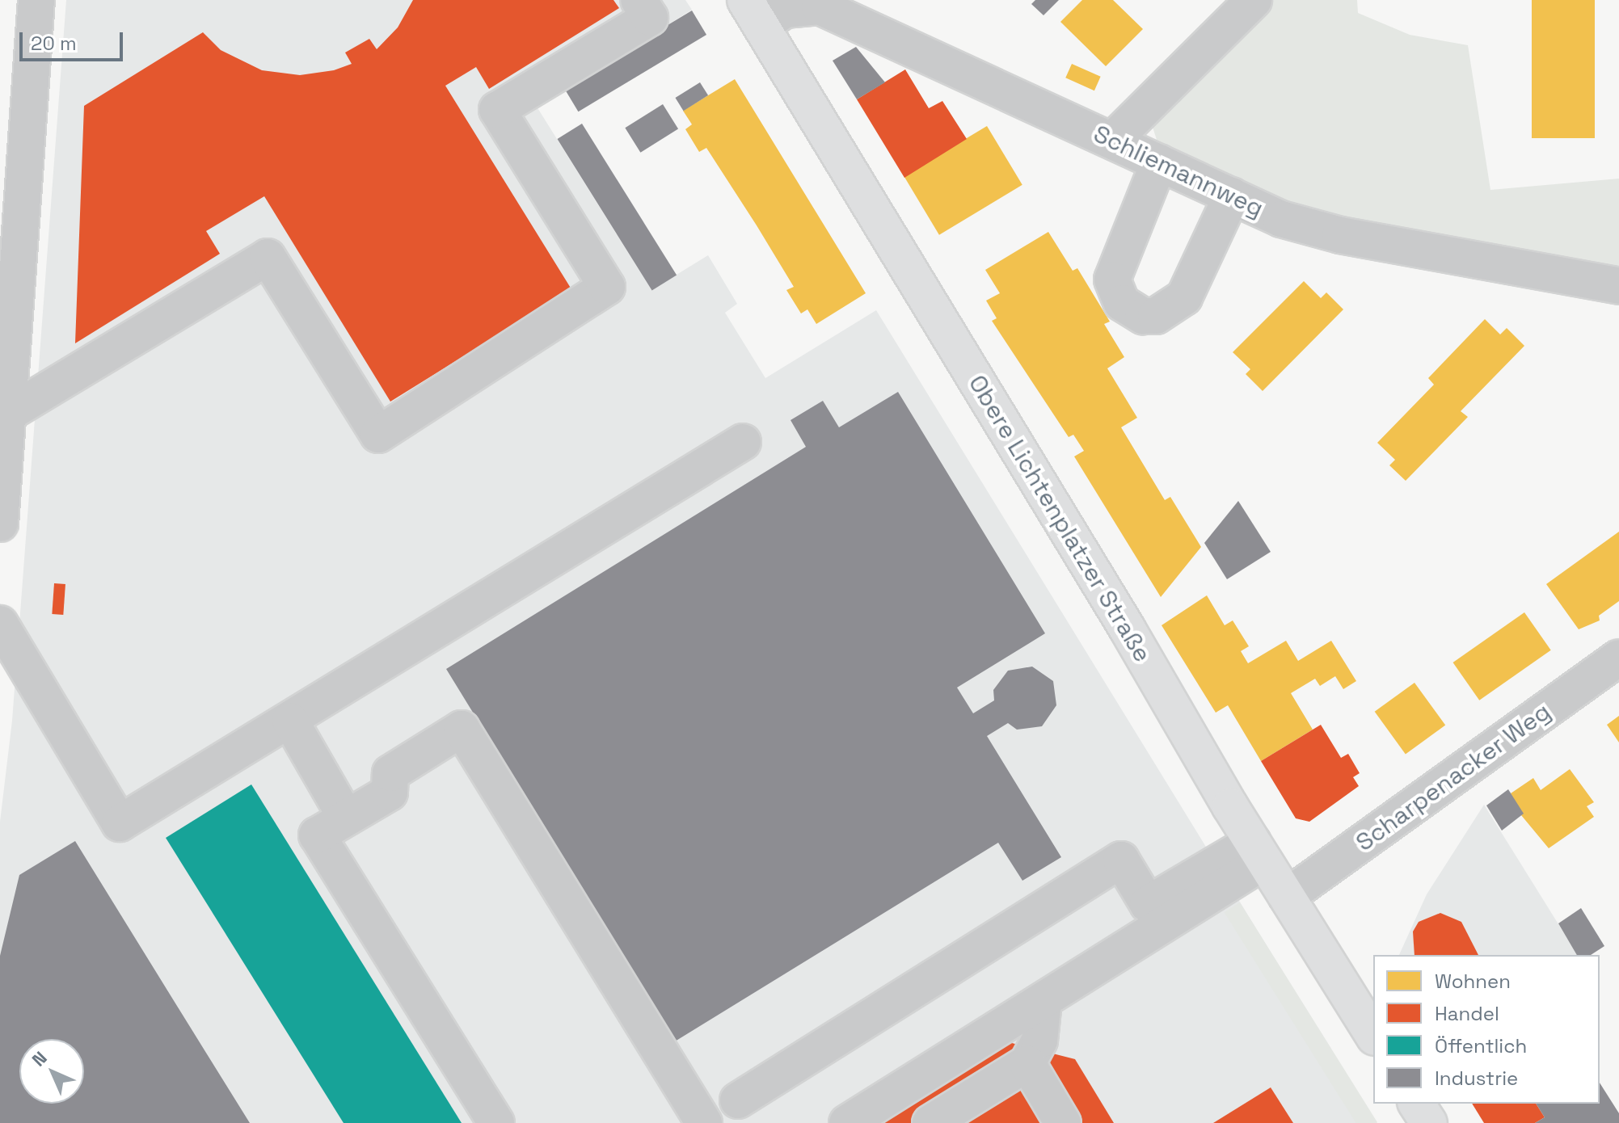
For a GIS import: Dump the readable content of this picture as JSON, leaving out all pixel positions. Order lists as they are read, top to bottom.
{
  "streets": {
    "main road": ["Obere Lichtenplatzer Straße"],
    "street": ["Schliemannweg", "Scharpenacker Weg"]
  },
  "crossings": [
    ["Schliemannweg", "Obere Lichtenplatzer Straße"],
    ["Obere Lichtenplatzer Straße", "Scharpenacker Weg"]
  ],
  "legend": [
    "Wohnen",
    "Handel",
    "Öffentlich",
    "Industrie"
  ],
  "scale_bar": "20 m",
  "north": "top left"
}
